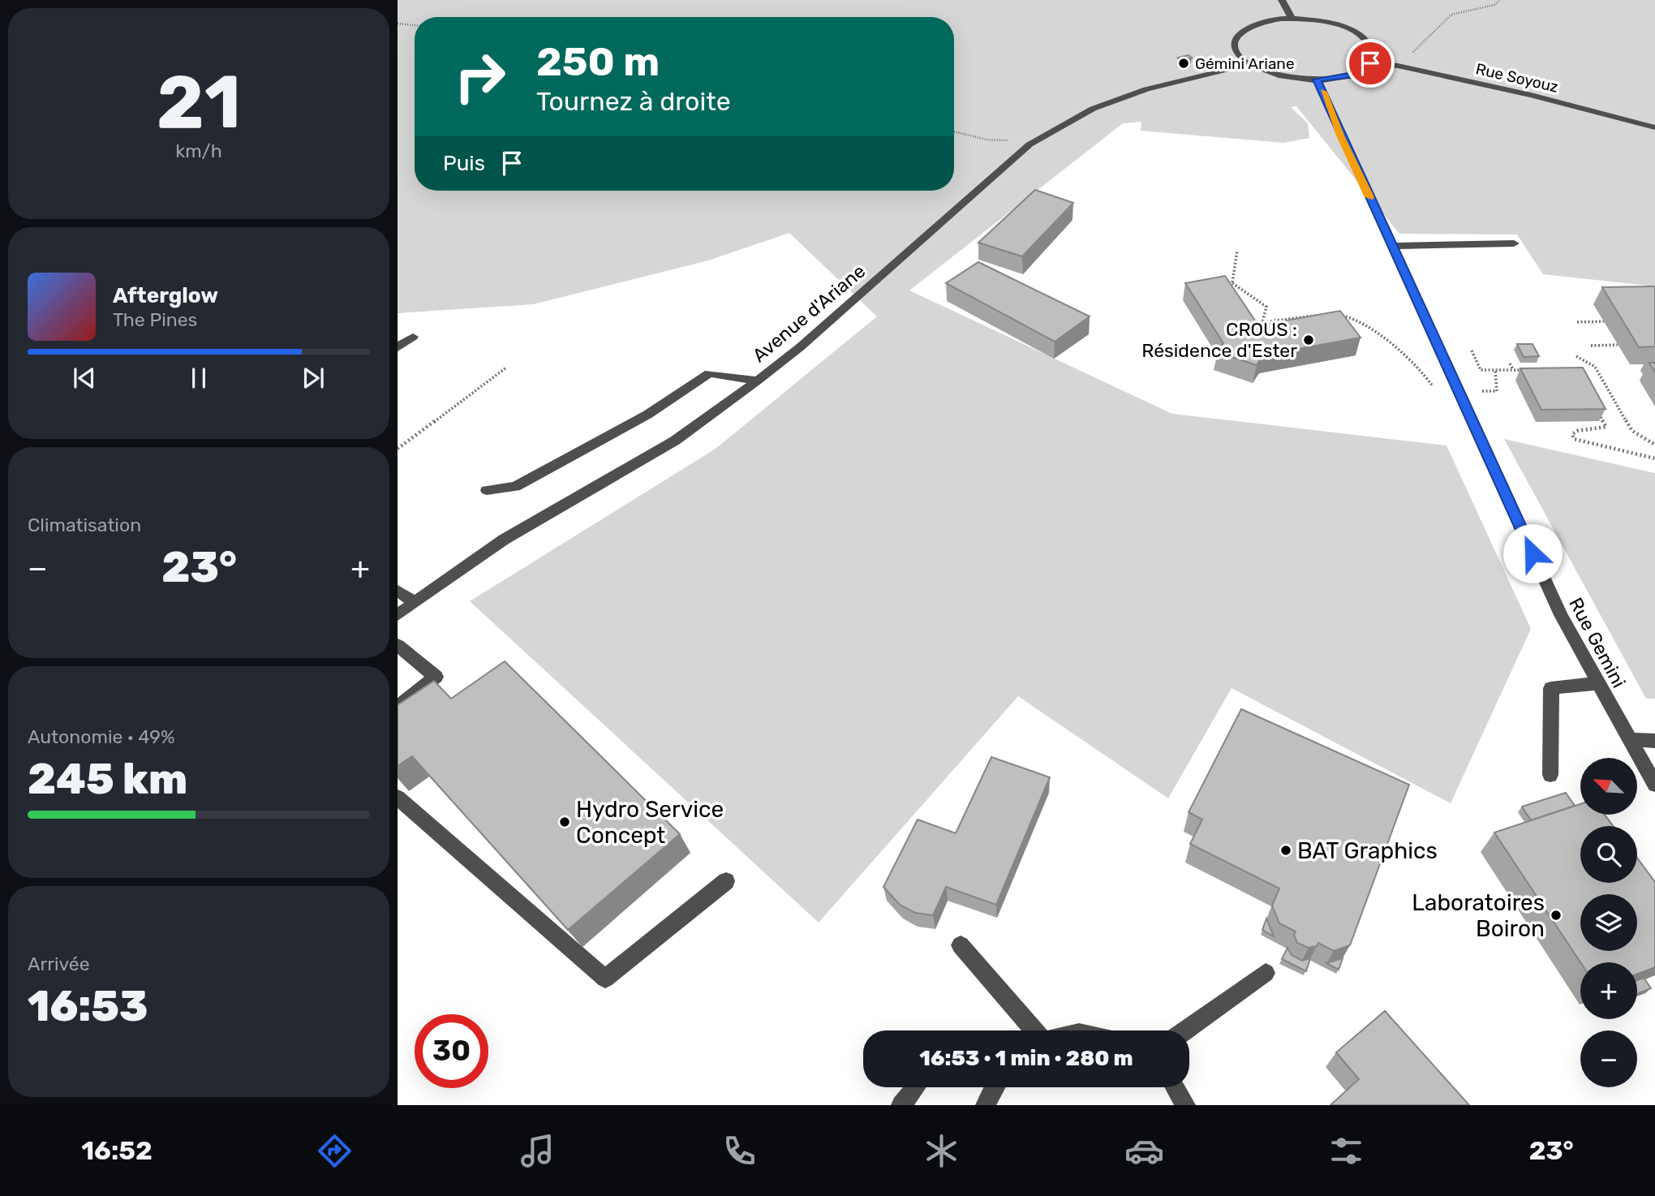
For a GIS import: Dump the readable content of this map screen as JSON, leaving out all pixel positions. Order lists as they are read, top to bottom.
{
  "streets": {
    "street": ["Rue Soyouz", "Avenue d'Ariane", "Rue Gemini"]
  },
  "places": [
    "Gémini Ariane",
    "CROUS : Résidence d'Ester",
    "Hydro Service Concept",
    "BAT Graphics",
    "Laboratoires Boiron"
  ],
  "north": "top left",
  "page": {
    "tile": [
      ["21", "km/h"],
      "Climatisation",
      ["Autonomie · 49%", "245 km"],
      ["Arrivée", "16:53"]
    ],
    "turn": ["250 m", "Tournez à droite"],
    "then": "Puis",
    "song": ["Afterglow", "The Pines"],
    "heat": ["−", "23°", "+"],
    "map_buttons": ["+", "−"],
    "limit": "30",
    "trip": "16:53 · 1 min · 280 m",
    "tabs": ["16:52", "23°"]
  }
}
